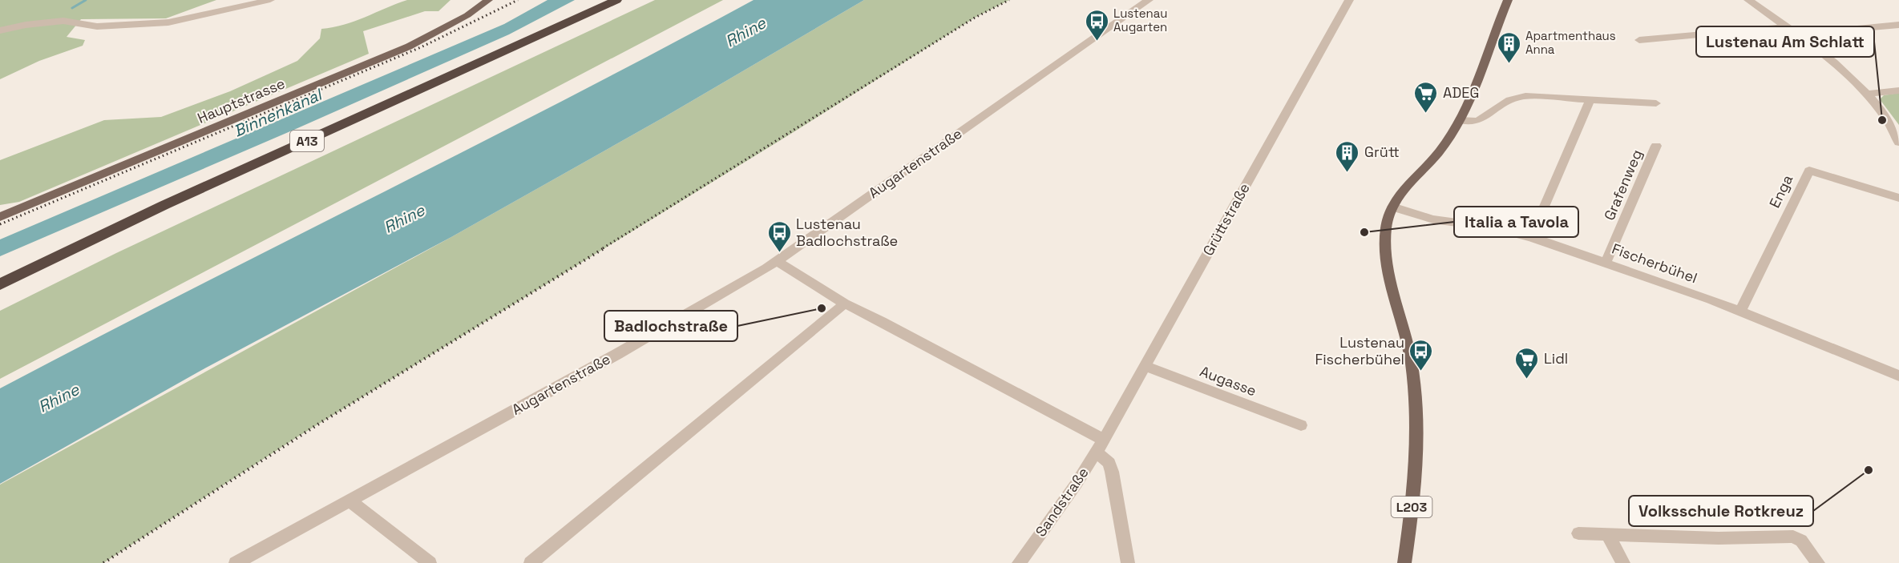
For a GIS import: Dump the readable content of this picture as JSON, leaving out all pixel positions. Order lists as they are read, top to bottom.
{
  "streets": {
    "highway": ["A13"],
    "main road": ["Hauptstrasse", "L203"],
    "street": [
      "Augartenstraße",
      "Grafenweg",
      "Enga",
      "Grüttstraße",
      "Fischerbühel",
      "Augasse",
      "Sandstraße"
    ]
  },
  "crossings": [
    ["Grafenweg", "Fischerbühel"],
    ["Enga", "Fischerbühel"],
    ["Grüttstraße", "Augasse"],
    ["Grüttstraße", "Sandstraße"],
    ["Fischerbühel", "L203"]
  ],
  "water": ["Rhine", "Binnenkanal"],
  "places": {
    "bus stop": ["Lustenau Augarten", "Lustenau Badlochstraße", "Lustenau Fischerbühel"],
    "building": ["Apartmenthaus Anna", "Grütt"],
    "supermarket": ["ADEG", "Lidl"],
    "other": [
      "Lustenau Am Schlatt",
      "Italia a Tavola",
      "Badlochstraße",
      "Volksschule Rotkreuz"
    ]
  }
}
